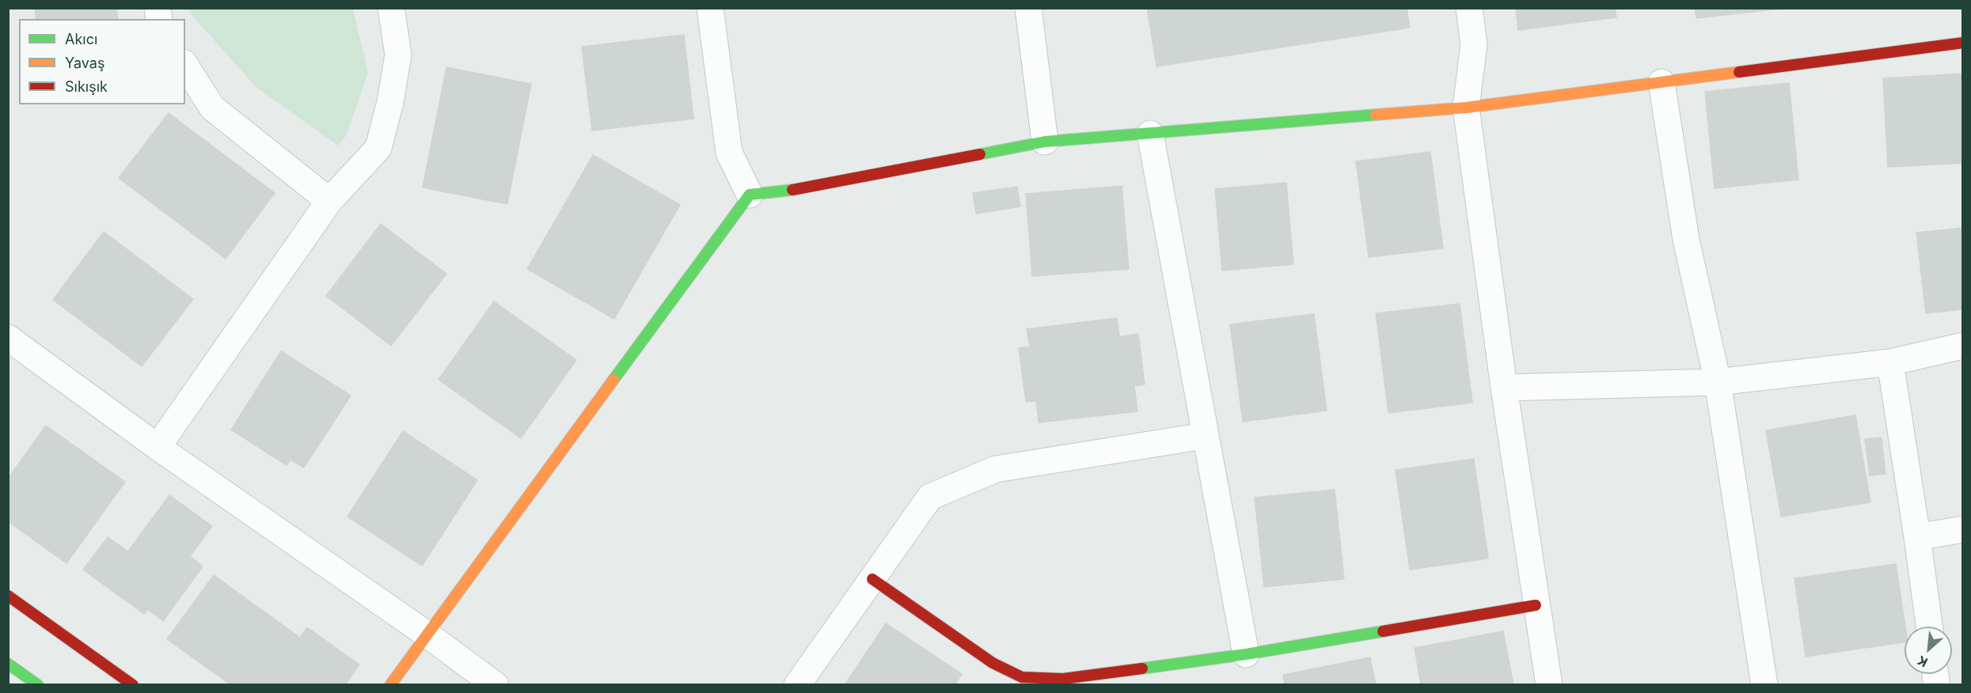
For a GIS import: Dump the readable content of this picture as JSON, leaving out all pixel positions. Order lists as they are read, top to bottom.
{
  "legend": ["Akıcı", "Yavaş", "Sıkışık"],
  "north": "bottom left"
}
